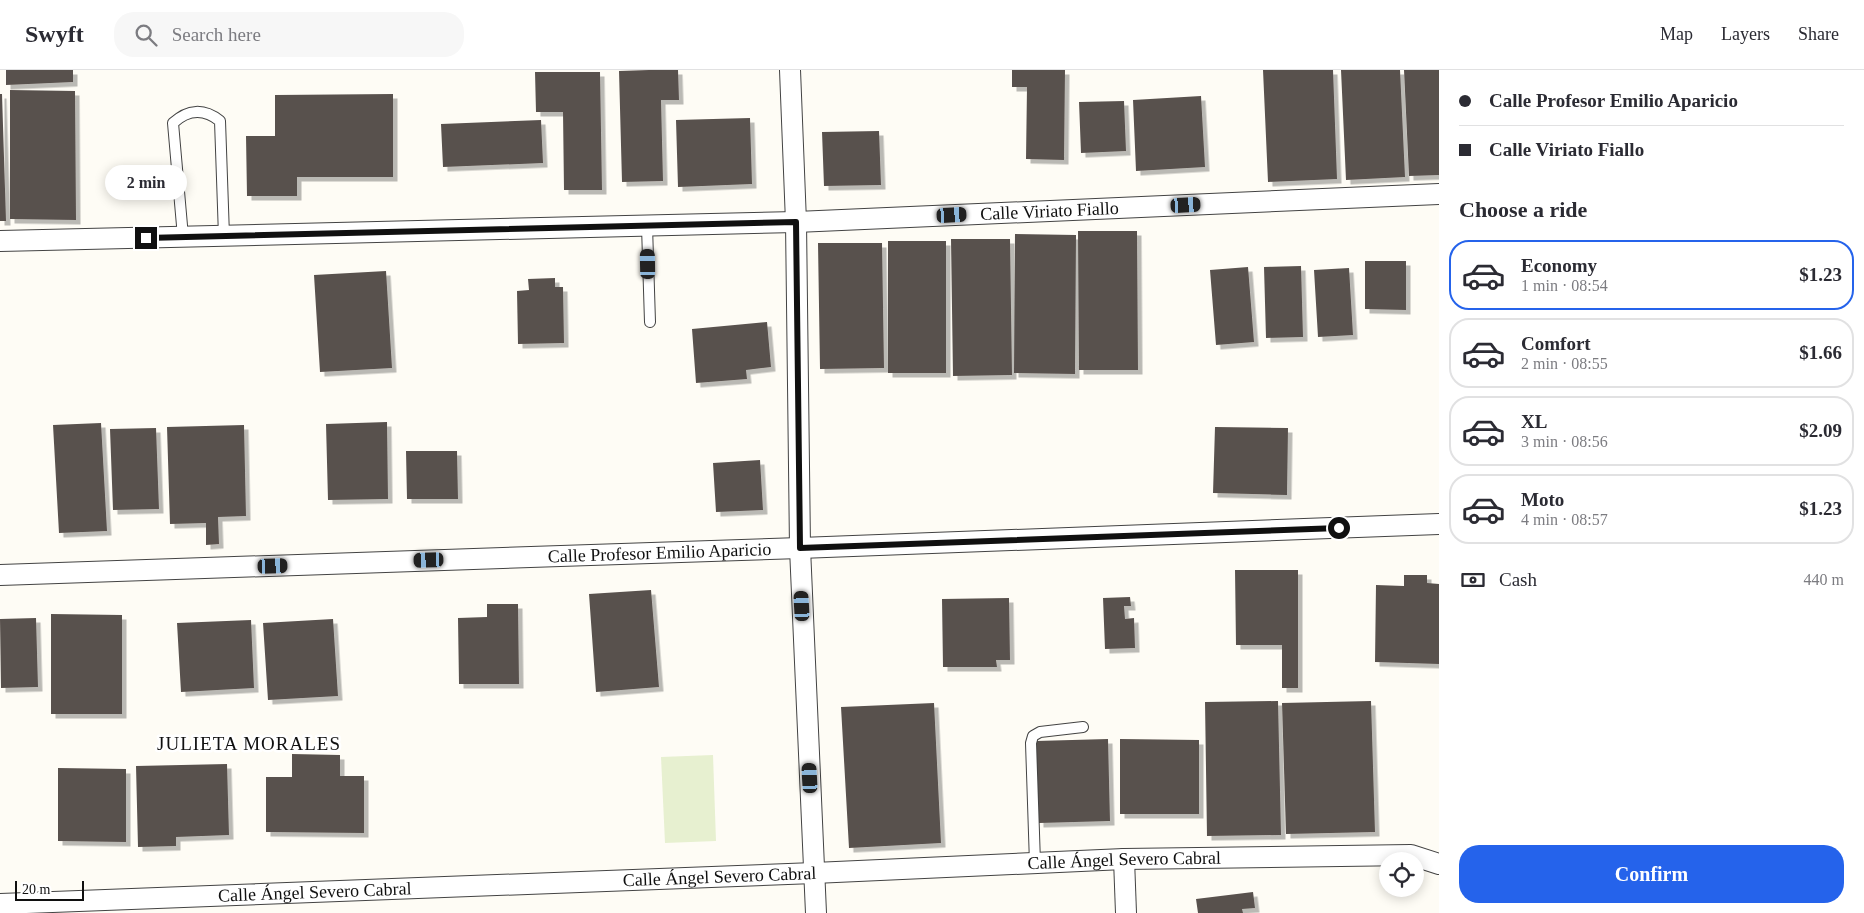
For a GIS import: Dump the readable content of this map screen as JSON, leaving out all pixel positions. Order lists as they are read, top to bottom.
{
  "streets": {
    "street": ["Calle Viriato Fiallo", "Calle Profesor Emilio Aparicio", "Calle Ángel Severo Cabral"]
  },
  "districts": ["JULIETA MORALES"],
  "scale_bar": "20 m",
  "page": {
    "header": "Swyft",
    "search": "Search here",
    "nav": ["Map", "Layers", "Share"],
    "banner": ["Calle Profesor Emilio Aparicio", "Calle Viriato Fiallo"],
    "bubble": "2 min",
    "heading": "Choose a ride",
    "list": [
      {
        "name": "Economy",
        "note": "1 min · 08:54",
        "value": "$1.23"
      },
      {
        "name": "Comfort",
        "note": "2 min · 08:55",
        "value": "$1.66"
      },
      {
        "name": "XL",
        "note": "3 min · 08:56",
        "value": "$2.09"
      },
      {
        "name": "Moto",
        "note": "4 min · 08:57",
        "value": "$1.23"
      }
    ],
    "pay": ["Cash", "440 m"],
    "buttons": "Confirm",
    "scale": "20 m"
  }
}
